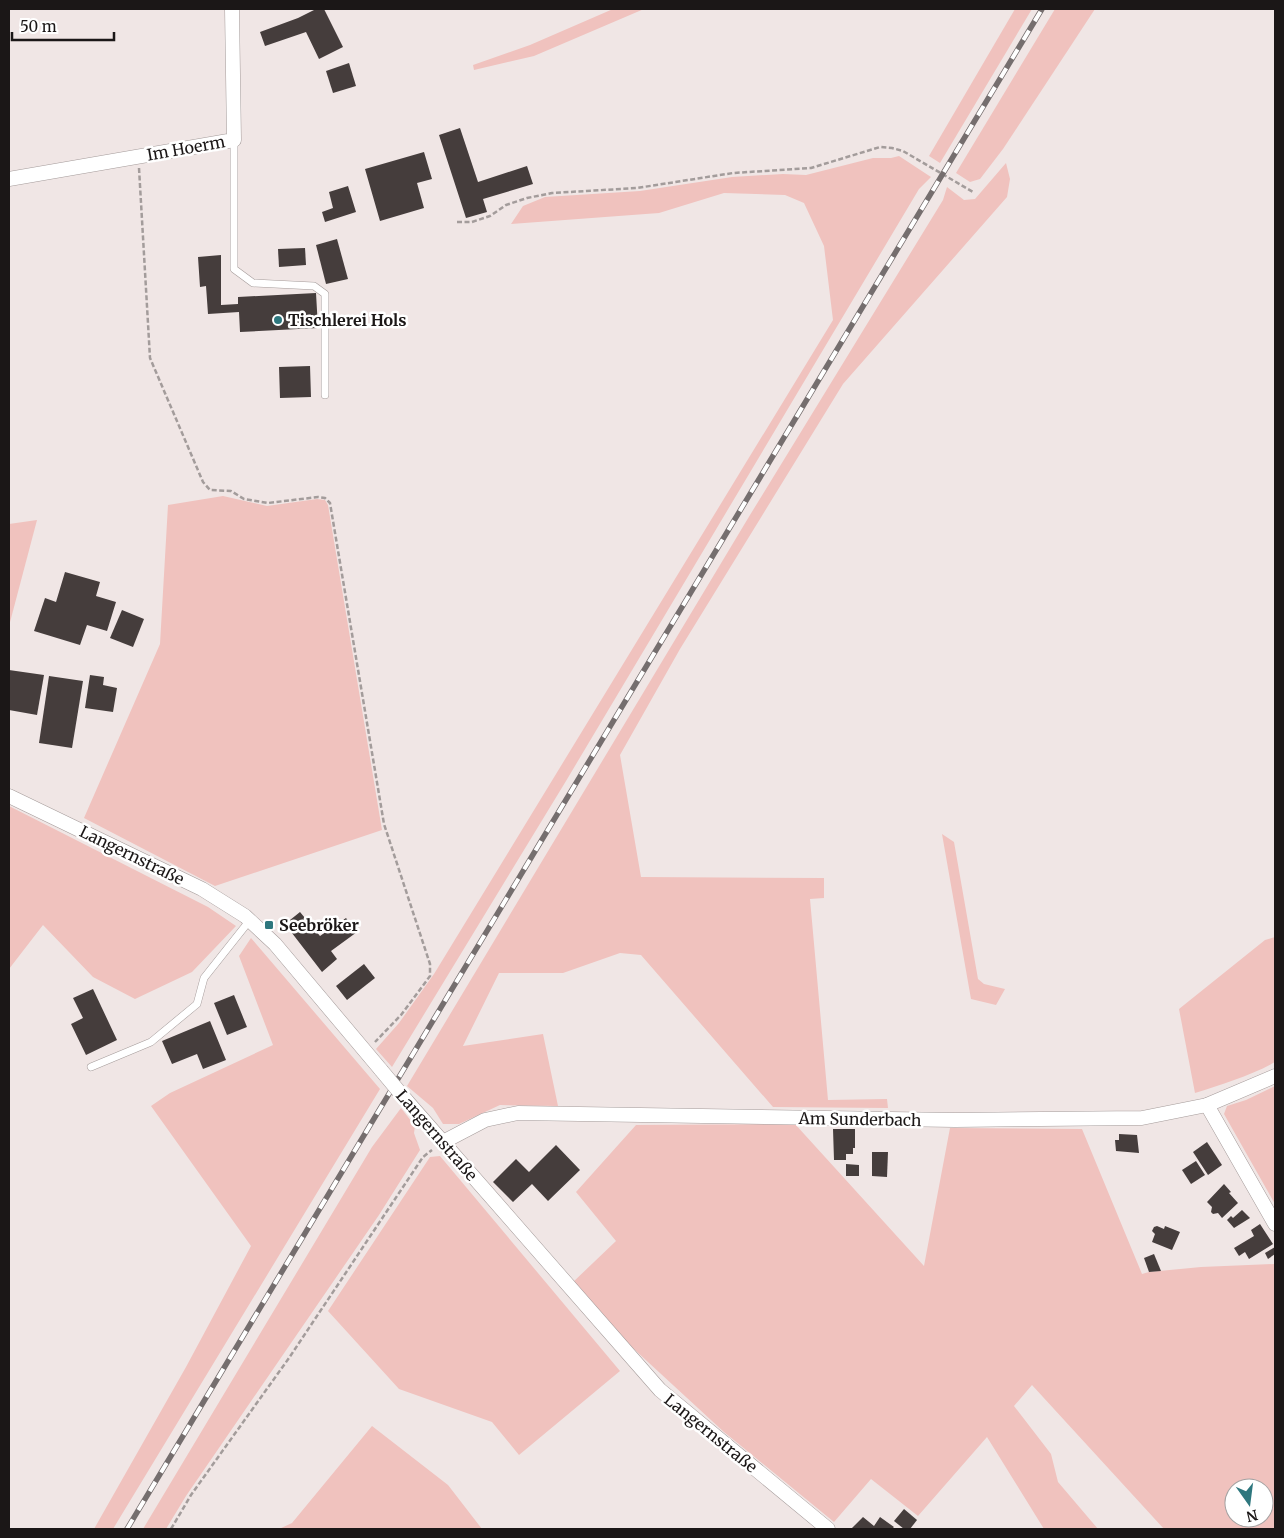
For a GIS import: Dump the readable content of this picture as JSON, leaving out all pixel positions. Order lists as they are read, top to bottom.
{
  "streets": {
    "street": ["Im Hoerm", "Langernstraße", "Am Sunderbach"]
  },
  "crossings": [
    ["Langernstraße", "Am Sunderbach"]
  ],
  "places": {
    "other": ["Tischlerei Hols"],
    "transit": ["Seebröker"]
  },
  "scale_bar": "50 m",
  "north": "bottom"
}
